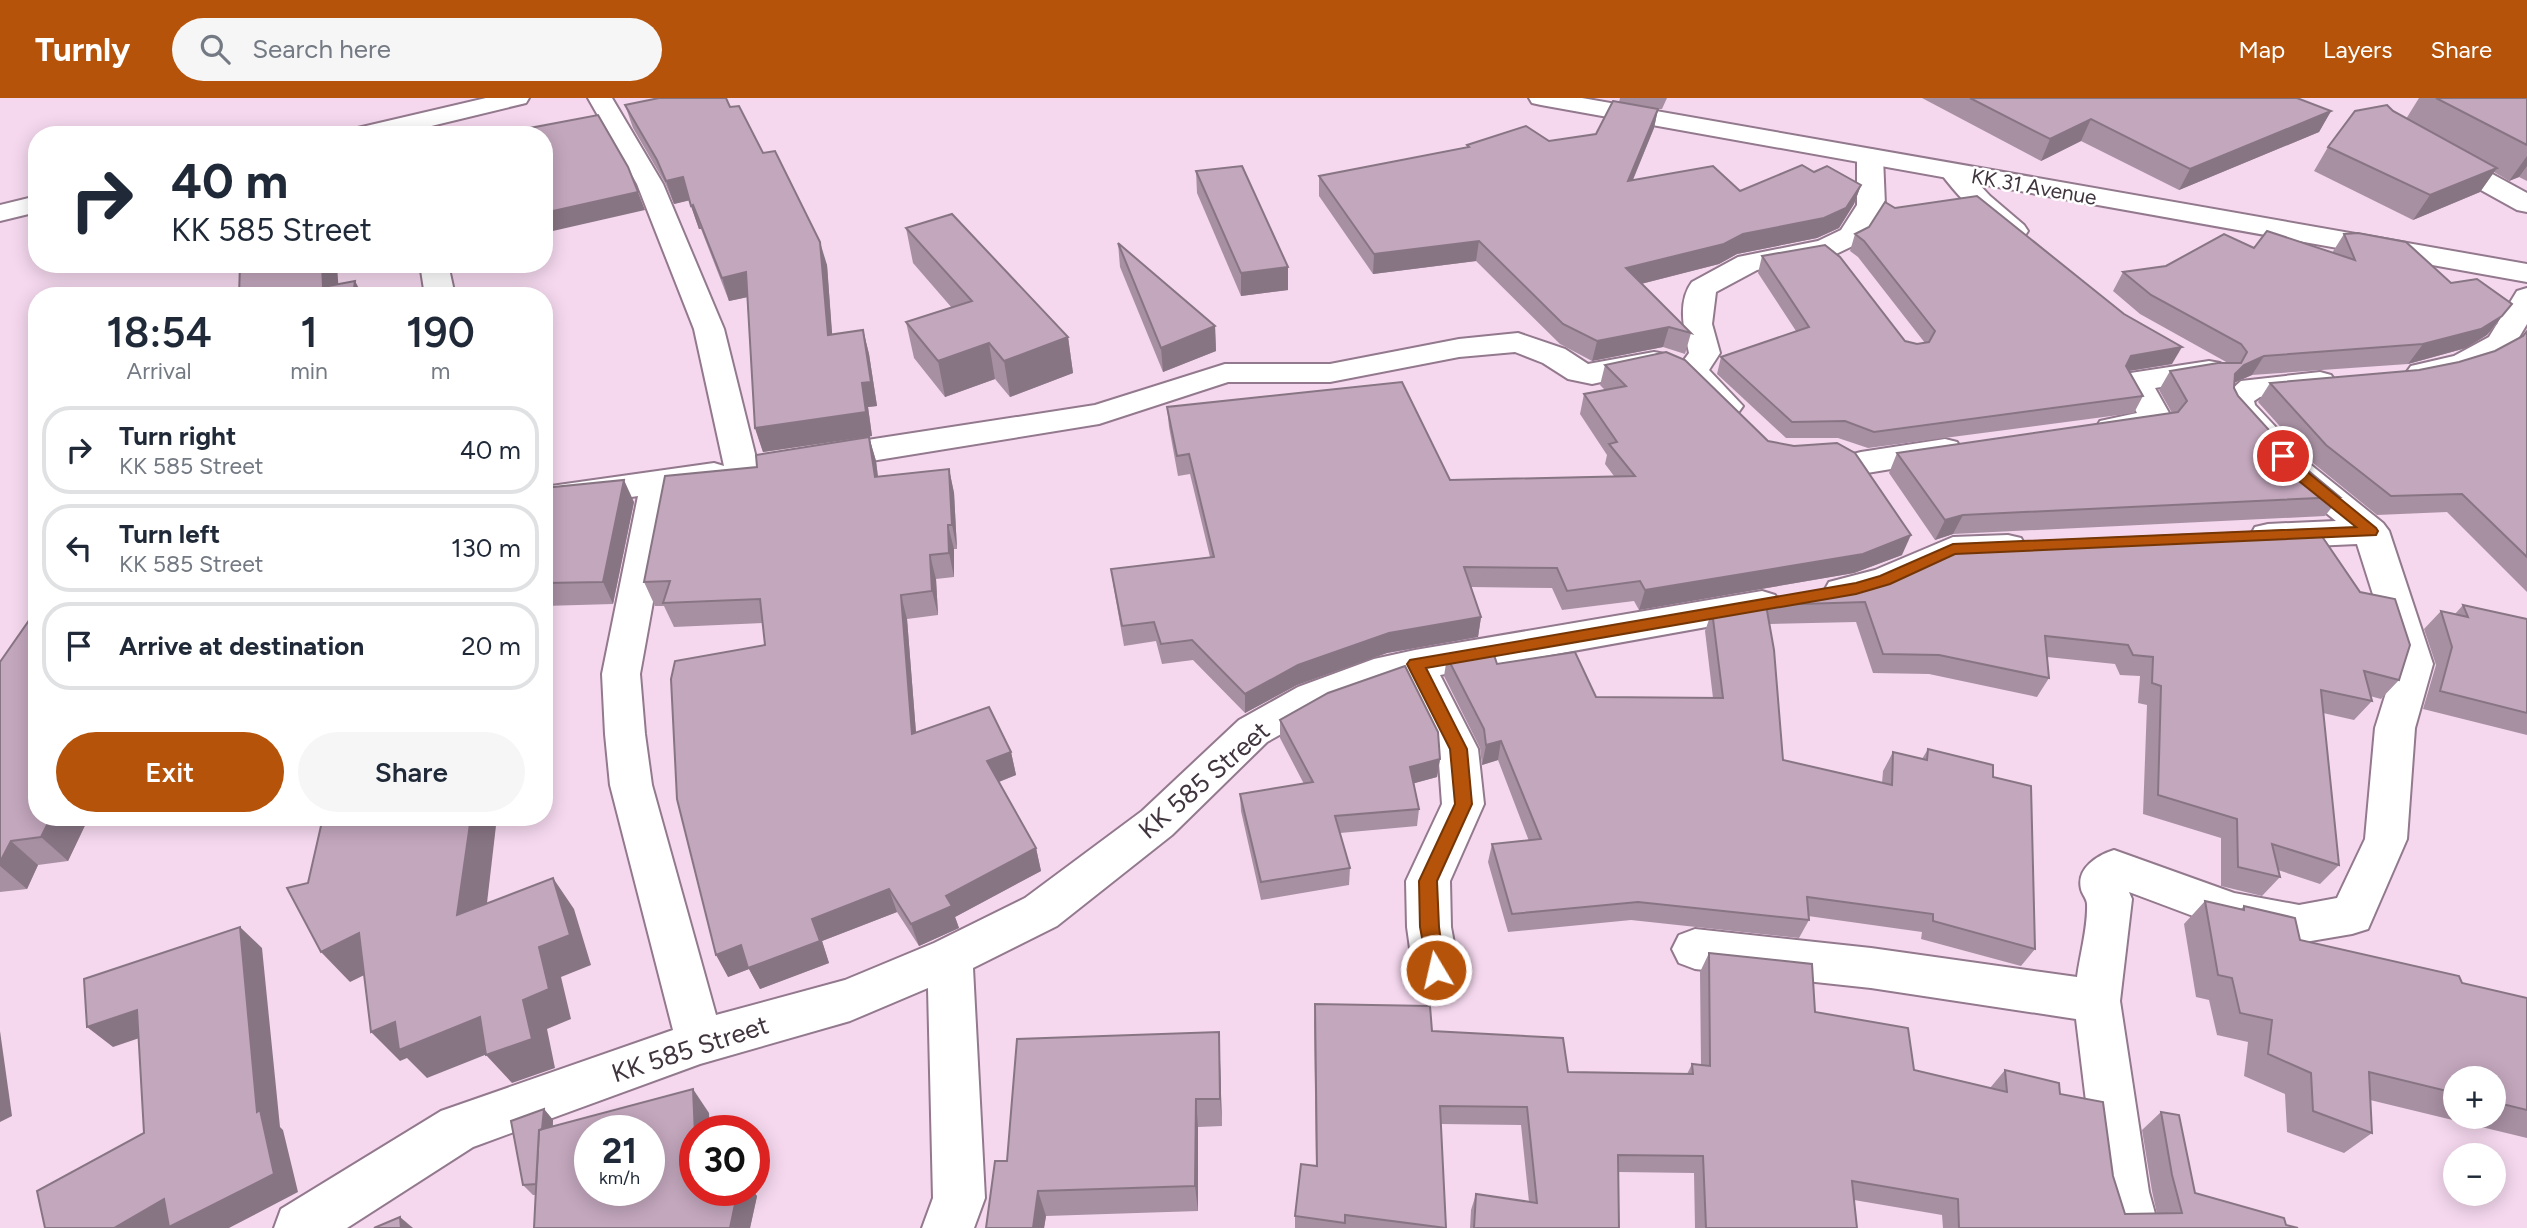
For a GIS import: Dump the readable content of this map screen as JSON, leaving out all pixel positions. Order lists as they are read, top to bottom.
{
  "streets": {
    "street": ["KK 31 Avenue", "KK 585 Street"]
  },
  "page": {
    "header": "Turnly",
    "search": "Search here",
    "nav": ["Map", "Layers", "Share"],
    "turn": ["40 m", "KK 585 Street"],
    "eta": [
      "18:54",
      "Arrival",
      "1",
      "min",
      "190",
      "m"
    ],
    "list": [
      {
        "name": "Turn right",
        "note": "KK 585 Street",
        "value": "40 m"
      },
      {
        "name": "Turn left",
        "note": "KK 585 Street",
        "value": "130 m"
      },
      {
        "name": "Arrive at destination",
        "value": "20 m"
      }
    ],
    "buttons": ["Exit", "Share"],
    "map_buttons": ["+", "−"],
    "speed": "21 km/h",
    "limit": "30"
  }
}
